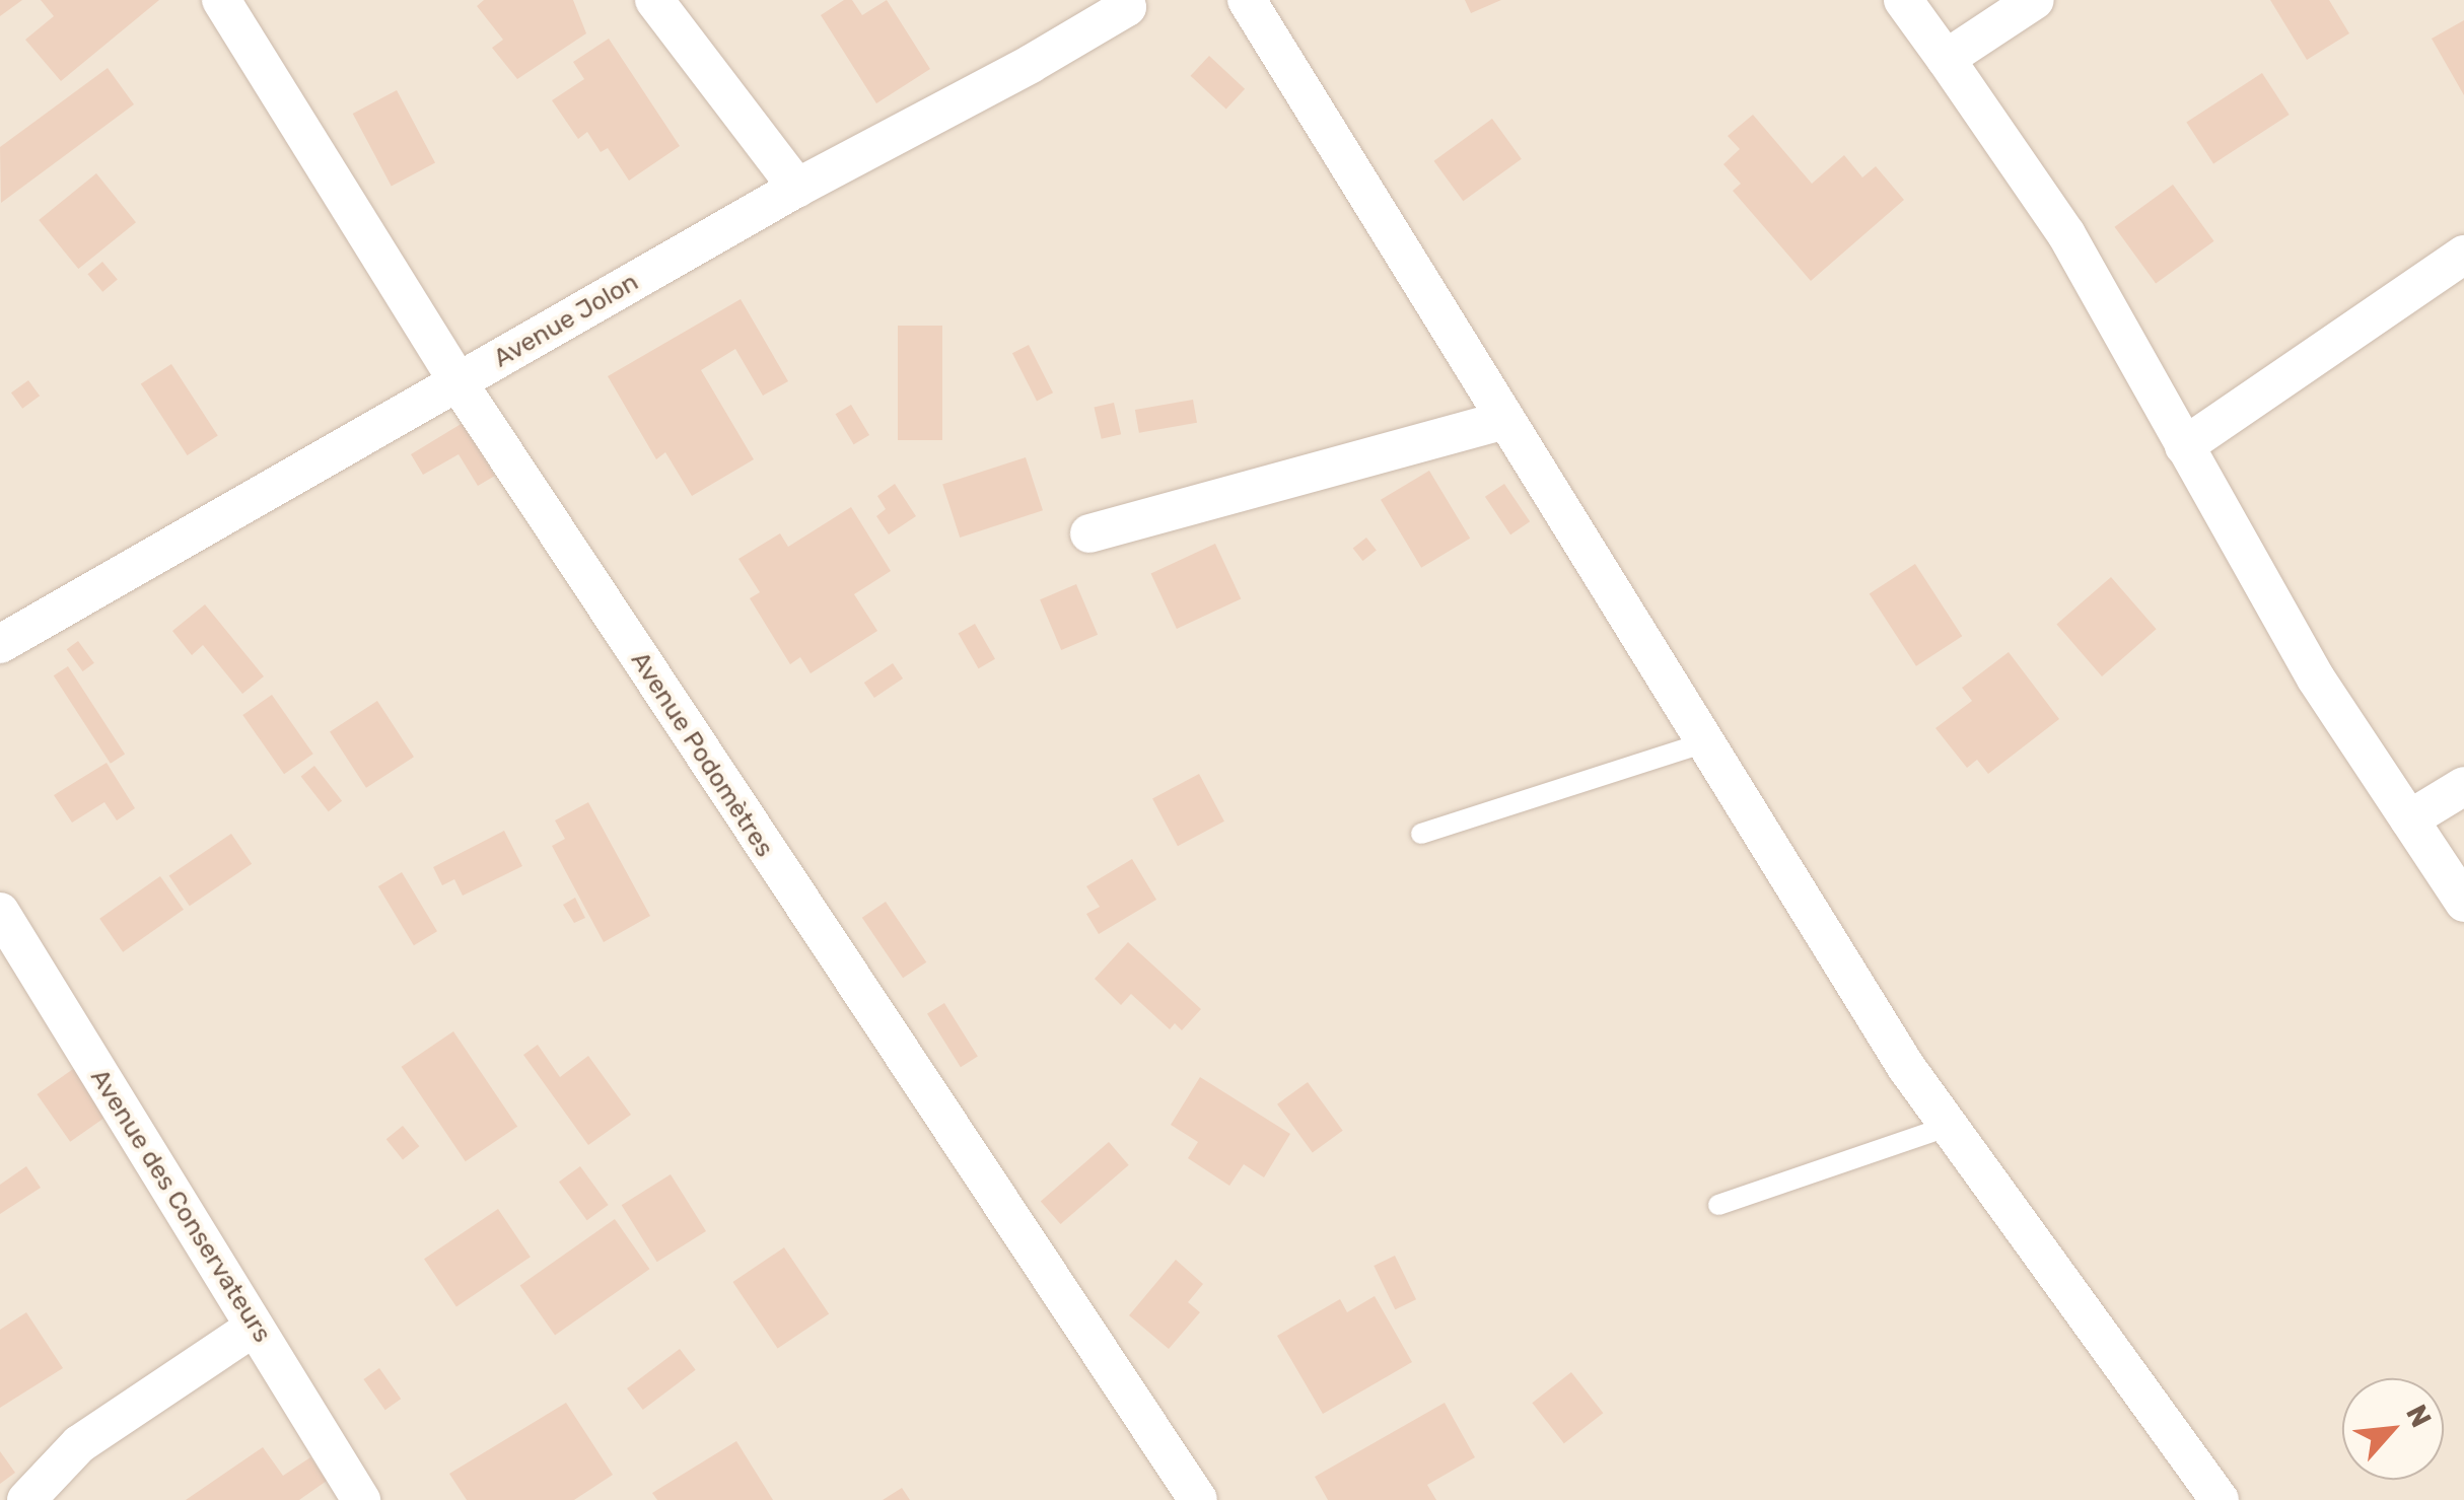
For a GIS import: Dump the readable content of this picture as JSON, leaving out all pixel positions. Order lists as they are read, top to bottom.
{
  "streets": {
    "street": ["Avenue Jolon", "Avenue Podomètres", "Avenue des Conservateurs"]
  },
  "crossings": [
    ["Avenue Jolon", "Avenue Podomètres"]
  ],
  "north": "top right"
}
